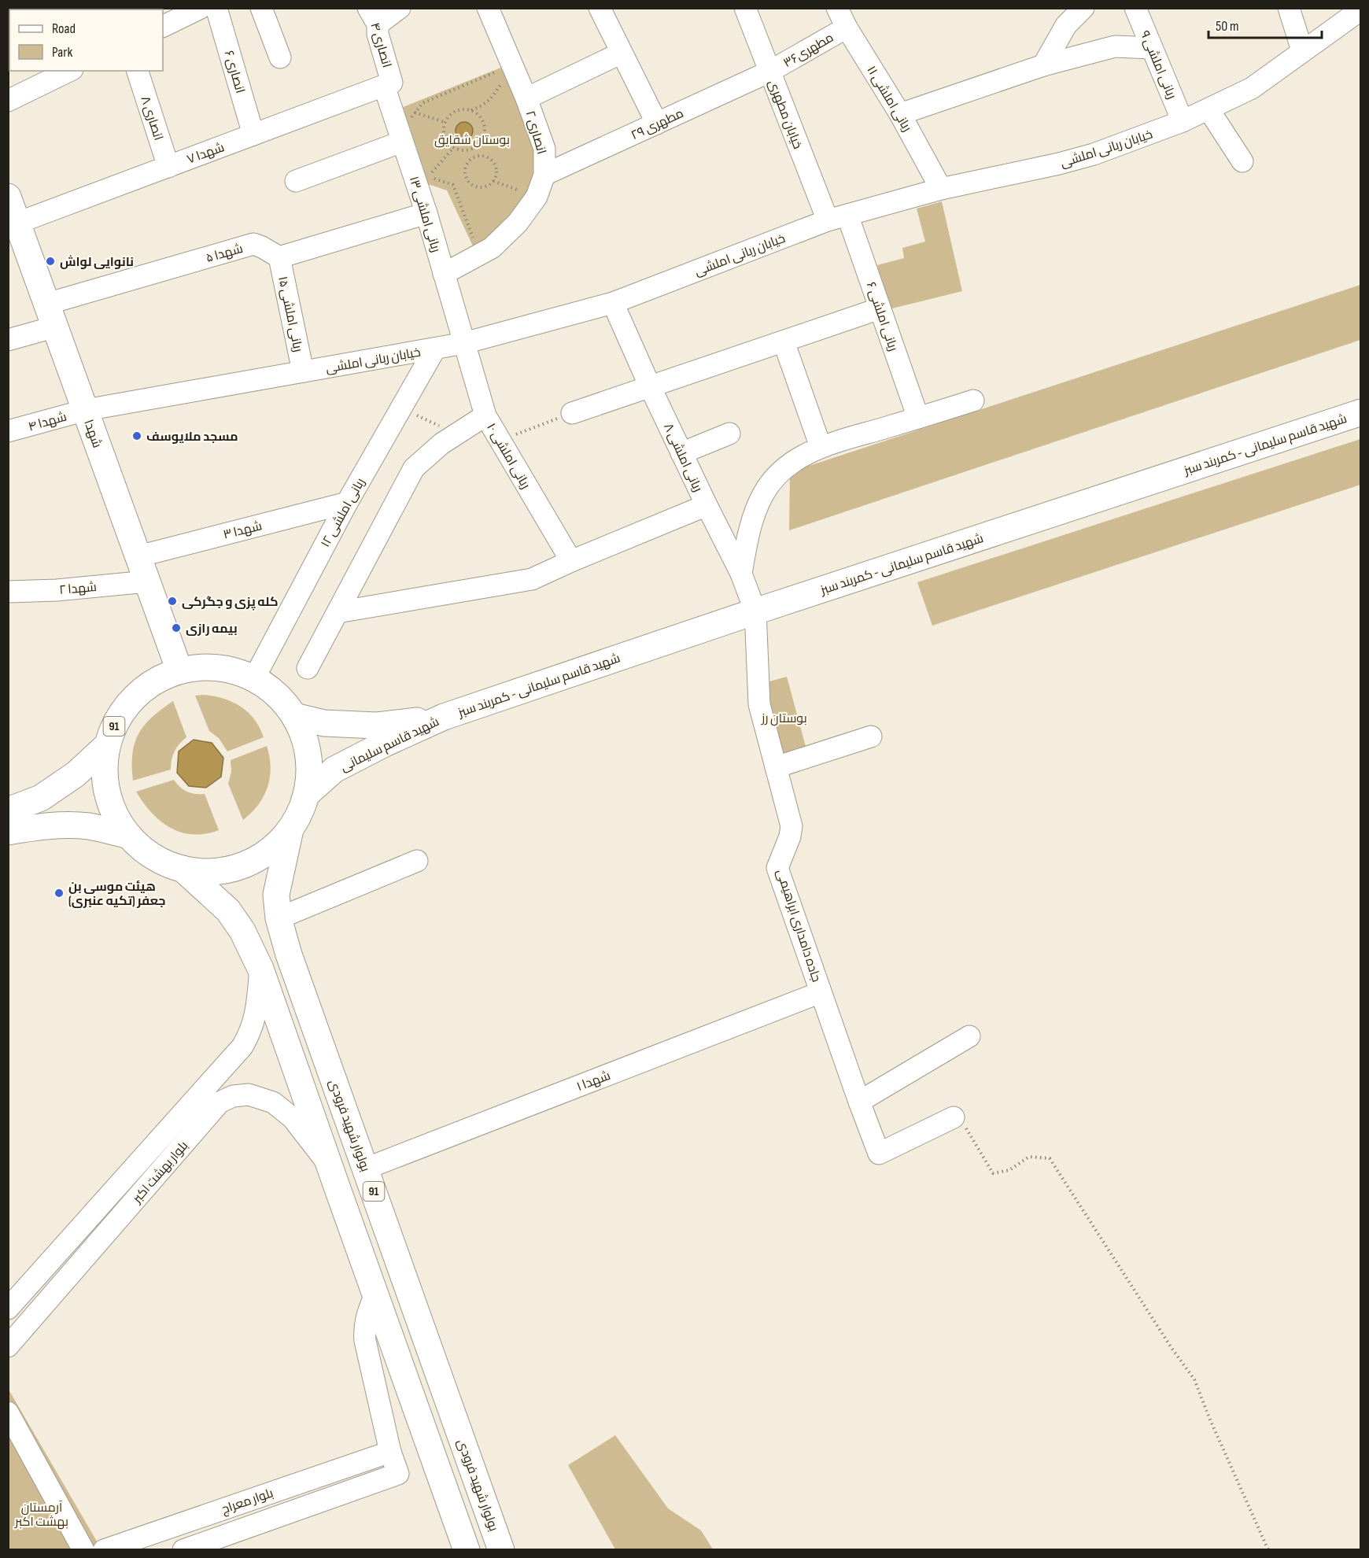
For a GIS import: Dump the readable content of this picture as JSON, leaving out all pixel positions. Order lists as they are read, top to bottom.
{
  "streets": {
    "main road": [
      "شهدا",
      "شهید قاسم سلیمانی - کمربند سبز",
      "91",
      "شهید قاسم سلیمانی",
      "بولوار شهید فرودی"
    ],
    "street": [
      "انصاری ۴",
      "مطهری۳۶",
      "ربانی املشی ۹",
      "انصاری ۶",
      "ربانی املشی ۱۱",
      "خیابان مطهری",
      "انصاری ۸",
      "مطهری ۲۹",
      "انصاری ۲",
      "خیابان ربانی املشی",
      "شهدا ۷",
      "ربانی املشی ۱۳",
      "شهدا ۵",
      "ربانی املشی ۱۵",
      "ربانی املشی ۶",
      "شهدا ۴",
      "ربانی املشی ۱۰",
      "ربانی املشی ۸",
      "ربانی املشی ۱۲",
      "شهدا ۳",
      "شهدا ۲",
      "جاده دامداری ابراهیمی",
      "شهدا ۱",
      "بلوار بهشت اکبر",
      "بلوار معراج"
    ]
  },
  "crossings": [
    ["انصاری ۴", "شهدا ۷"],
    ["انصاری ۴", "ربانی املشی ۱۳"],
    ["مطهری۳۶", "ربانی املشی ۱۱"],
    ["مطهری۳۶", "خیابان مطهری"],
    ["مطهری۳۶", "مطهری ۲۹"],
    ["ربانی املشی ۹", "خیابان ربانی املشی"],
    ["انصاری ۶", "شهدا ۷"],
    ["ربانی املشی ۱۱", "خیابان ربانی املشی"],
    ["خیابان مطهری", "مطهری ۲۹"],
    ["خیابان مطهری", "خیابان ربانی املشی"],
    ["خیابان مطهری", "ربانی املشی ۶"],
    ["انصاری ۸", "شهدا ۷"],
    ["مطهری ۲۹", "انصاری ۲"],
    ["انصاری ۲", "ربانی املشی ۱۳"],
    ["خیابان ربانی املشی", "ربانی املشی ۱۳"],
    ["خیابان ربانی املشی", "ربانی املشی ۱۵"],
    ["خیابان ربانی املشی", "ربانی املشی ۶"],
    ["خیابان ربانی املشی", "شهدا ۴"],
    ["خیابان ربانی املشی", "شهدا"],
    ["خیابان ربانی املشی", "ربانی املشی ۱۰"],
    ["خیابان ربانی املشی", "ربانی املشی ۸"],
    ["خیابان ربانی املشی", "ربانی املشی ۱۲"],
    ["شهدا ۷", "ربانی املشی ۱۳"],
    ["شهدا ۷", "شهدا"],
    ["ربانی املشی ۱۳", "ربانی املشی ۱۰"],
    ["شهدا ۵", "ربانی املشی ۱۵"],
    ["شهدا ۵", "شهدا"],
    ["شهدا ۴", "شهدا"],
    ["شهدا", "شهدا ۳"],
    ["شهدا", "شهدا ۲"],
    ["شهدا", "91"],
    ["شهید قاسم سلیمانی - کمربند سبز", "ربانی املشی ۸"],
    ["شهید قاسم سلیمانی - کمربند سبز", "شهید قاسم سلیمانی"],
    ["شهید قاسم سلیمانی - کمربند سبز", "جاده دامداری ابراهیمی"],
    ["ربانی املشی ۸", "جاده دامداری ابراهیمی"],
    ["ربانی املشی ۱۲", "شهدا ۳"],
    ["ربانی املشی ۱۲", "91"],
    ["91", "شهید قاسم سلیمانی"],
    ["91", "بولوار شهید فرودی"],
    ["91", "بلوار بهشت اکبر"],
    ["جاده دامداری ابراهیمی", "شهدا ۱"],
    ["شهدا ۱", "بولوار شهید فرودی"]
  ],
  "parks": ["بوستان شقایق", "بوستان رز", "آرمستان بهشت اکبر"],
  "places": [
    "نانوایی لواش",
    "مسجد ملایوسف",
    "کله پزی و جگرکی",
    "بیمه رازی",
    "هيئت موسی بن جعفر (تکیه عنبری)"
  ],
  "legend": ["Road", "Park"],
  "scale_bar": "50 m"
}
